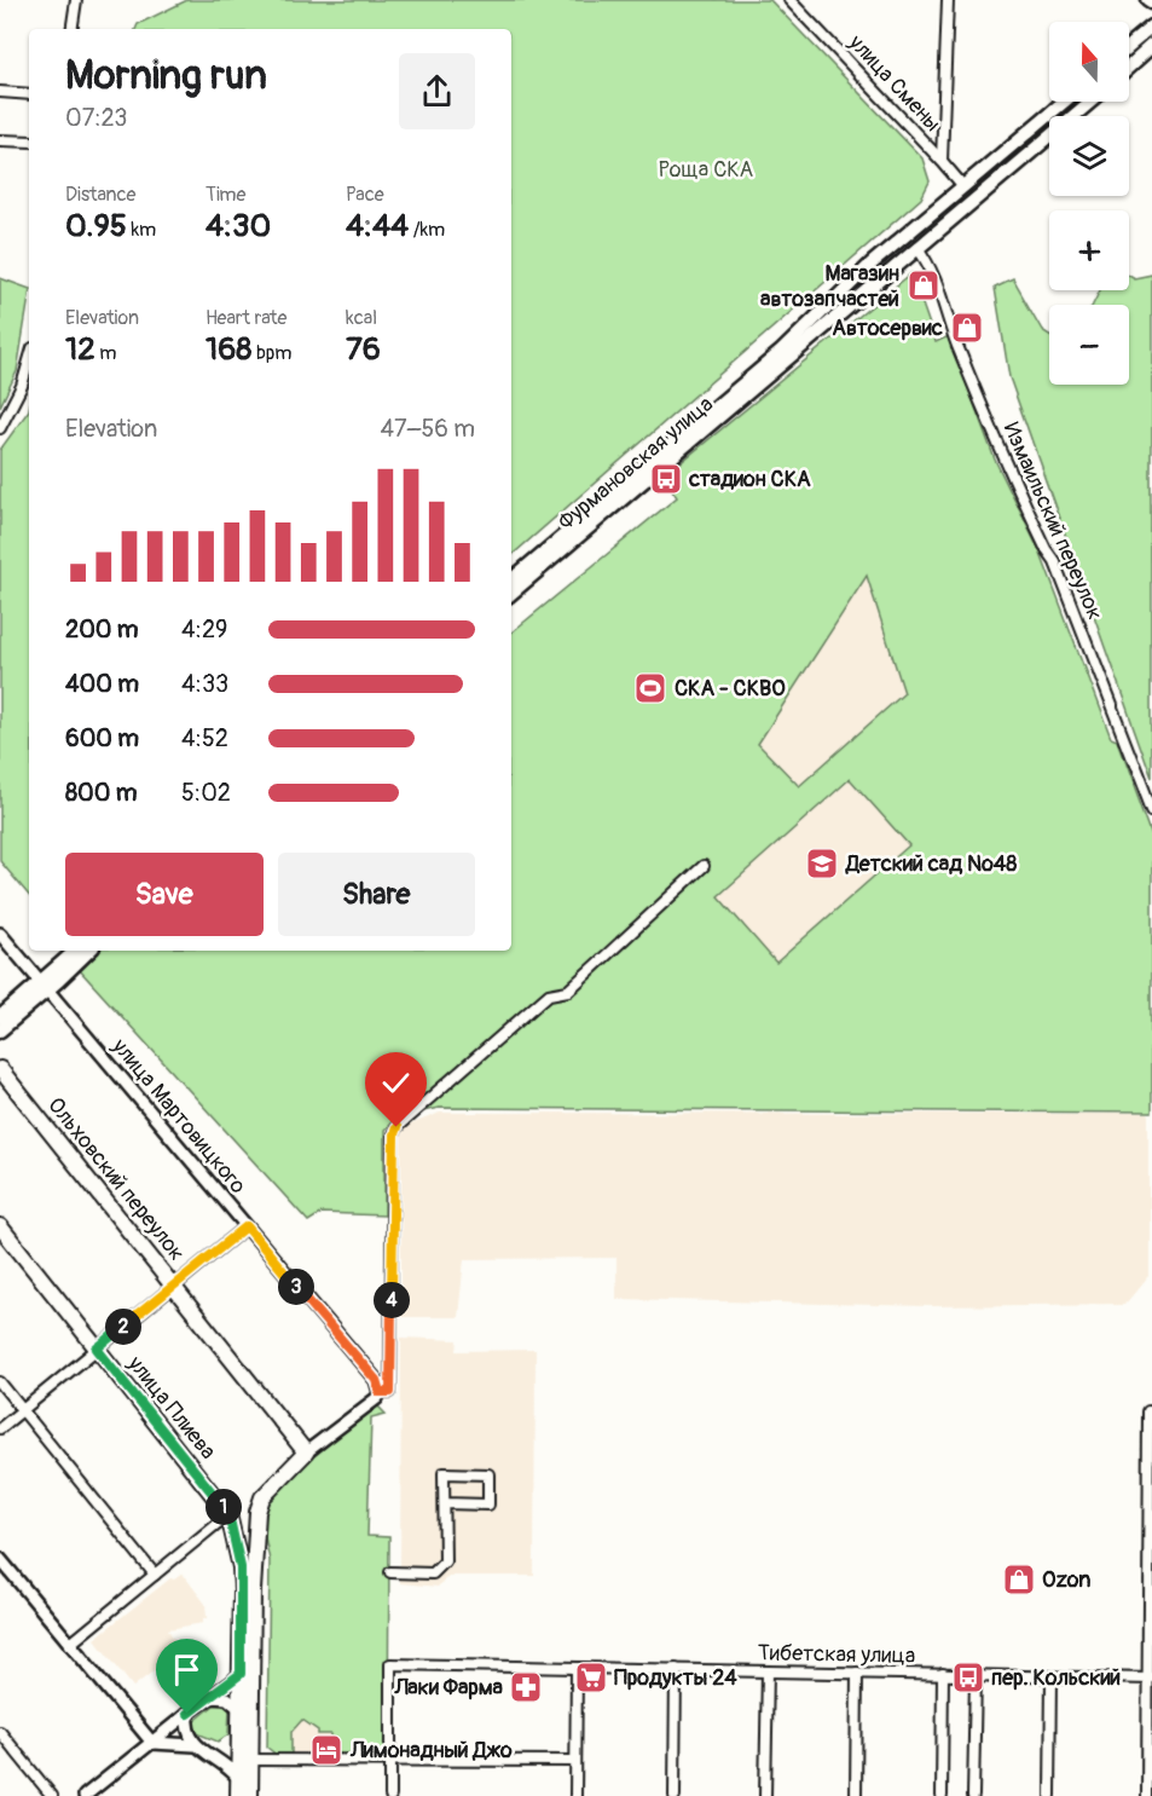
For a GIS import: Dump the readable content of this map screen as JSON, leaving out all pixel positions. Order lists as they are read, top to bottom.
{
  "streets": {
    "main road": ["Фурмановская улица", "Ольховский переулок", "улица Плиева"],
    "street": [
      "улица Смены",
      "Измаильский переулок",
      "улица Мартовицкого",
      "Тибетская улица"
    ]
  },
  "parks": ["Роща СКА"],
  "places": {
    "shop": ["Магазин автозапчастей", "Автосервис", "Ozon"],
    "bus stop": ["стадион СКА", "пер. Кольский"],
    "sports": ["СКА - СКВО"],
    "school or university": ["Детский сад №48"],
    "supermarket": ["Продукты 24"],
    "pharmacy": ["Лаки Фарма"],
    "hotel": ["Лимонадный Джо"]
  },
  "north": "top",
  "page": {
    "map_buttons": ["+", "−"],
    "heading": ["Morning run", "07:23"],
    "stats": [
      ["Distance", "0.95 km"],
      ["Time", "4:30"],
      ["Pace", "4:44 /km"],
      ["Elevation", "12 m"],
      ["Heart rate", "168 bpm"],
      ["kcal", "76"]
    ],
    "chart": ["Elevation", "47–56 m"],
    "list": [
      {
        "name": "200 m",
        "note": "4:29"
      },
      {
        "name": "400 m",
        "note": "4:33"
      },
      {
        "name": "600 m",
        "note": "4:52"
      },
      {
        "name": "800 m",
        "note": "5:02"
      }
    ],
    "buttons": ["Save", "Share"],
    "pins": [
      "3",
      "4",
      "2",
      "1"
    ]
  }
}
